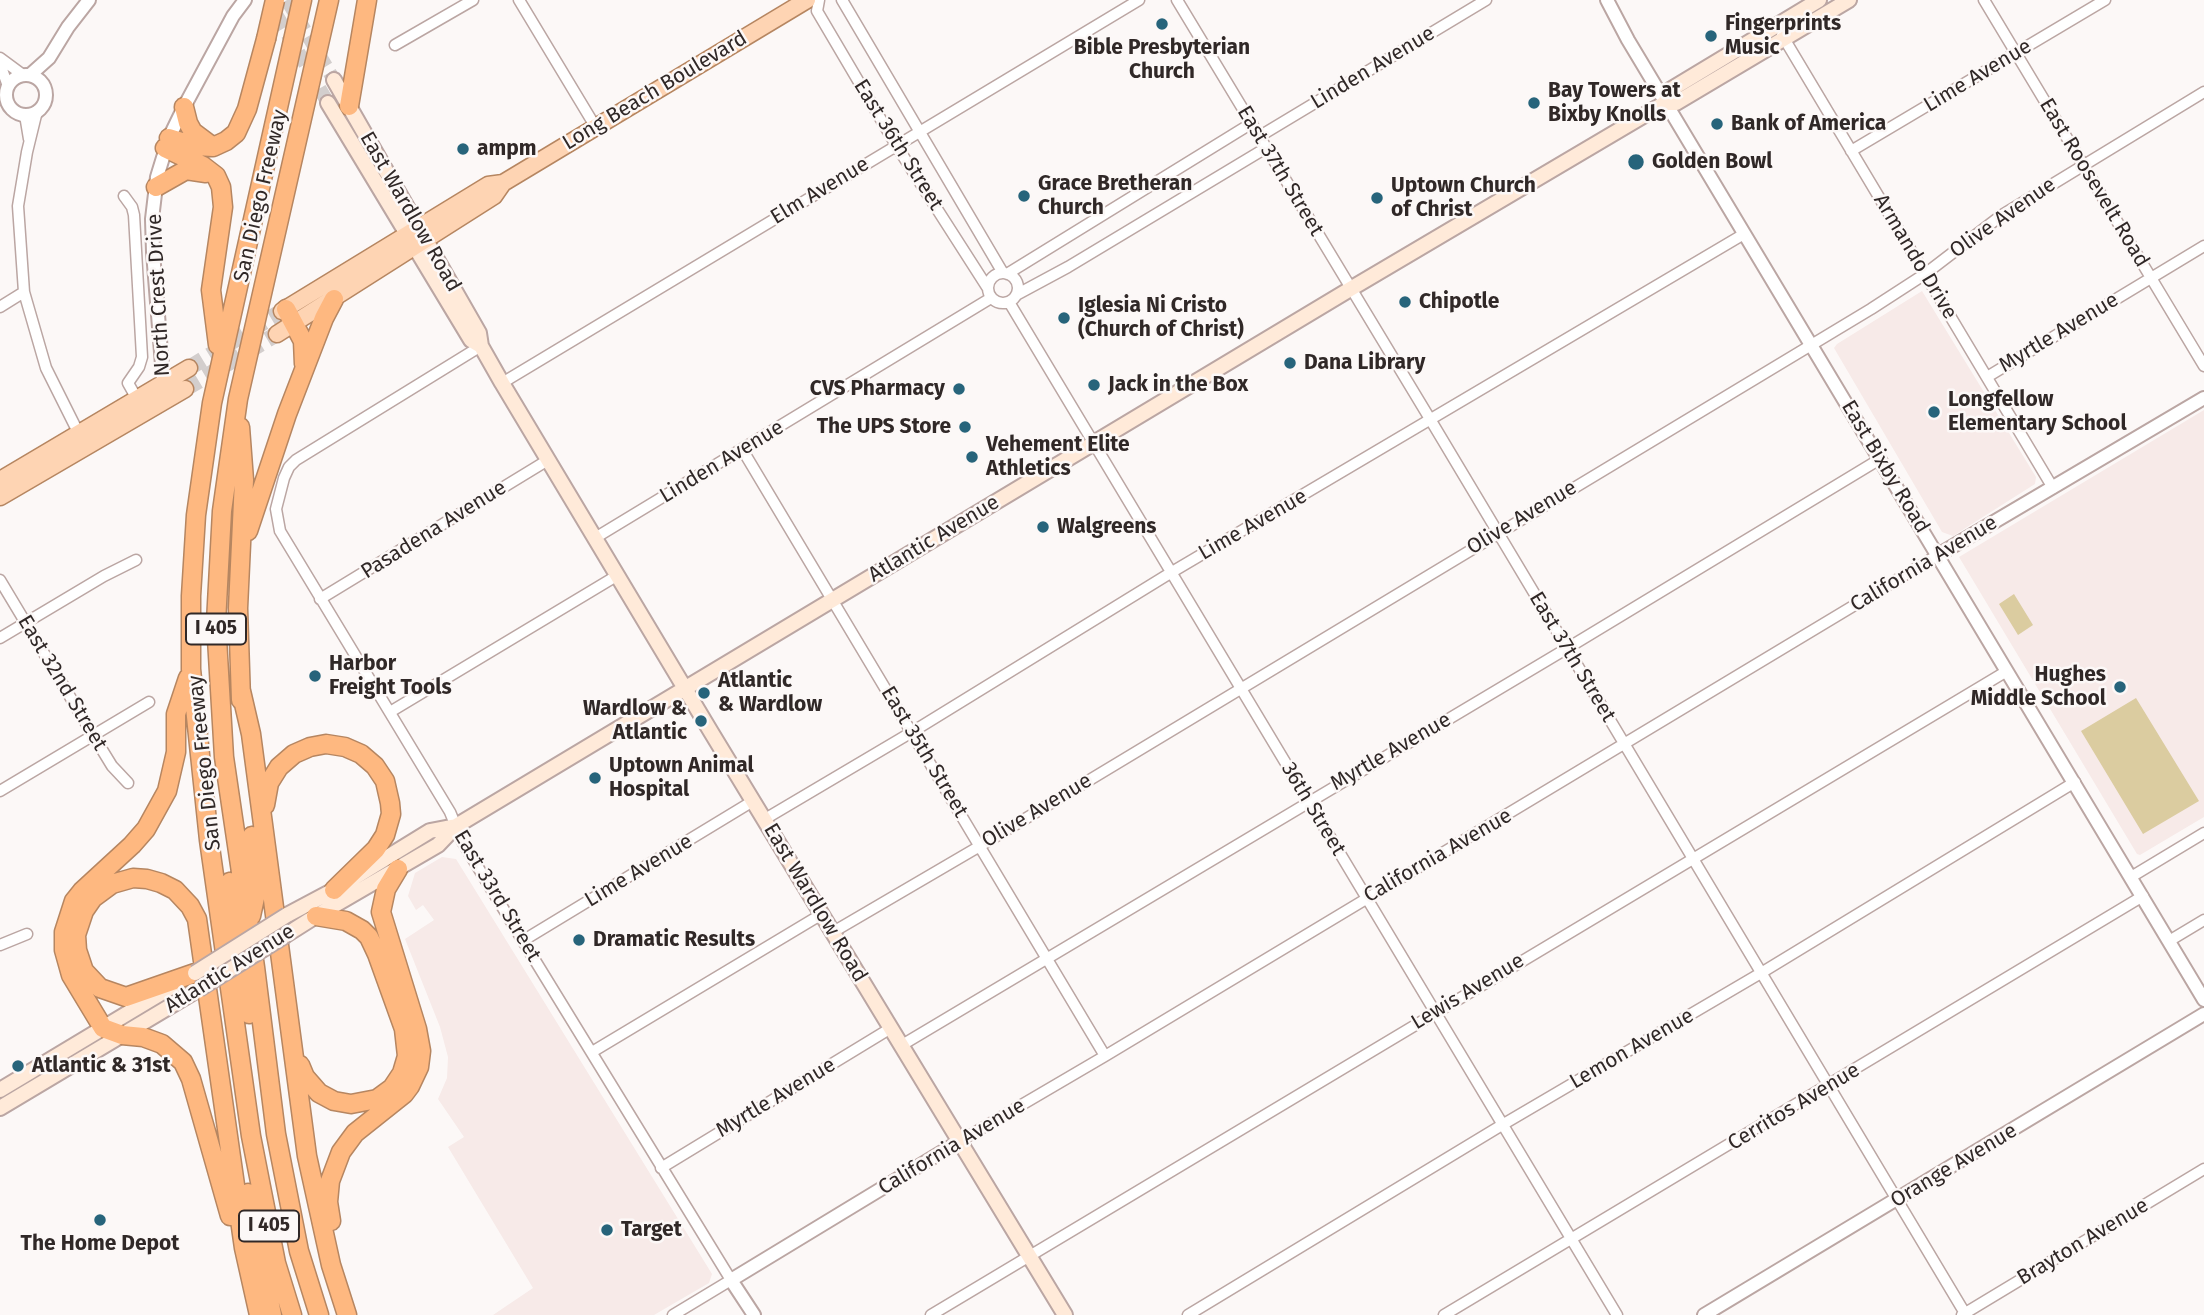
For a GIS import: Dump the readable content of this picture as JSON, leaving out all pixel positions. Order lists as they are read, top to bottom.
{
  "streets": {
    "highway": ["San Diego Freeway", "I 405"],
    "main road": ["Long Beach Boulevard", "East Wardlow Road", "Atlantic Avenue"],
    "street": [
      "Linden Avenue",
      "Lime Avenue",
      "East 36th Street",
      "East 37th Street",
      "East Roosevelt Road",
      "Elm Avenue",
      "Olive Avenue",
      "Armando Drive",
      "North Crest Drive",
      "Myrtle Avenue",
      "East Bixby Road",
      "Pasadena Avenue",
      "California Avenue",
      "East 32nd Street",
      "East 35th Street",
      "36th Street",
      "East 33rd Street",
      "Lewis Avenue",
      "Lemon Avenue",
      "Cerritos Avenue",
      "Orange Avenue",
      "Brayton Avenue"
    ]
  },
  "crossings": [
    ["Linden Avenue", "East 36th Street"],
    ["Linden Avenue", "East 37th Street"],
    ["Linden Avenue", "East Wardlow Road"],
    ["Linden Avenue", "East 35th Street"],
    ["Linden Avenue", "36th Street"],
    ["Lime Avenue", "East 37th Street"],
    ["Lime Avenue", "East Roosevelt Road"],
    ["Lime Avenue", "East Wardlow Road"],
    ["Lime Avenue", "Armando Drive"],
    ["Lime Avenue", "East Bixby Road"],
    ["Lime Avenue", "East 35th Street"],
    ["Lime Avenue", "36th Street"],
    ["Lime Avenue", "East 33rd Street"],
    ["Long Beach Boulevard", "East Wardlow Road"],
    ["East 36th Street", "Elm Avenue"],
    ["East 36th Street", "36th Street"],
    ["East 37th Street", "Olive Avenue"],
    ["East 37th Street", "Myrtle Avenue"],
    ["East 37th Street", "Atlantic Avenue"],
    ["East 37th Street", "California Avenue"],
    ["East 37th Street", "Lewis Avenue"],
    ["East 37th Street", "Lemon Avenue"],
    ["East 37th Street", "Cerritos Avenue"],
    ["East 37th Street", "Orange Avenue"],
    ["East 37th Street", "Brayton Avenue"],
    ["East Roosevelt Road", "Olive Avenue"],
    ["East Roosevelt Road", "Myrtle Avenue"],
    ["Elm Avenue", "East Wardlow Road"],
    ["East Wardlow Road", "Olive Avenue"],
    ["East Wardlow Road", "Myrtle Avenue"],
    ["East Wardlow Road", "Pasadena Avenue"],
    ["East Wardlow Road", "Atlantic Avenue"],
    ["East Wardlow Road", "California Avenue"],
    ["East Wardlow Road", "East 33rd Street"],
    ["East Wardlow Road", "Lewis Avenue"],
    ["Olive Avenue", "Armando Drive"],
    ["Olive Avenue", "East Bixby Road"],
    ["Olive Avenue", "East 35th Street"],
    ["Olive Avenue", "36th Street"],
    ["Armando Drive", "Myrtle Avenue"],
    ["Armando Drive", "Atlantic Avenue"],
    ["Armando Drive", "California Avenue"],
    ["Myrtle Avenue", "East Bixby Road"],
    ["Myrtle Avenue", "East 35th Street"],
    ["Myrtle Avenue", "36th Street"],
    ["Myrtle Avenue", "East 33rd Street"],
    ["East Bixby Road", "Atlantic Avenue"],
    ["East Bixby Road", "California Avenue"],
    ["East Bixby Road", "Lewis Avenue"],
    ["East Bixby Road", "Lemon Avenue"],
    ["East Bixby Road", "Cerritos Avenue"],
    ["Pasadena Avenue", "East 33rd Street"],
    ["Atlantic Avenue", "East 35th Street"],
    ["Atlantic Avenue", "36th Street"],
    ["Atlantic Avenue", "East 33rd Street"],
    ["California Avenue", "East 35th Street"],
    ["California Avenue", "36th Street"],
    ["California Avenue", "East 33rd Street"],
    ["36th Street", "Lewis Avenue"],
    ["36th Street", "Lemon Avenue"],
    ["36th Street", "Cerritos Avenue"]
  ],
  "places": [
    "Bible Presbyterian Church",
    "Fingerprints Music",
    "Bay Towers at Bixby Knolls",
    "Bank of America",
    "ampm",
    "Golden Bowl",
    "Grace Bretheran Church",
    "Uptown Church of Christ",
    "Chipotle",
    "Iglesia Ni Cristo (Church of Christ)",
    "Dana Library",
    "Jack in the Box",
    "CVS Pharmacy",
    "Longfellow Elementary School",
    "The UPS Store",
    "Vehement Elite Athletics",
    "Walgreens",
    "Harbor Freight Tools",
    "Hughes Middle School",
    "Atlantic & Wardlow",
    "Wardlow & Atlantic",
    "Uptown Animal Hospital",
    "Dramatic Results",
    "Atlantic & 31st",
    "The Home Depot",
    "Target"
  ]
}
